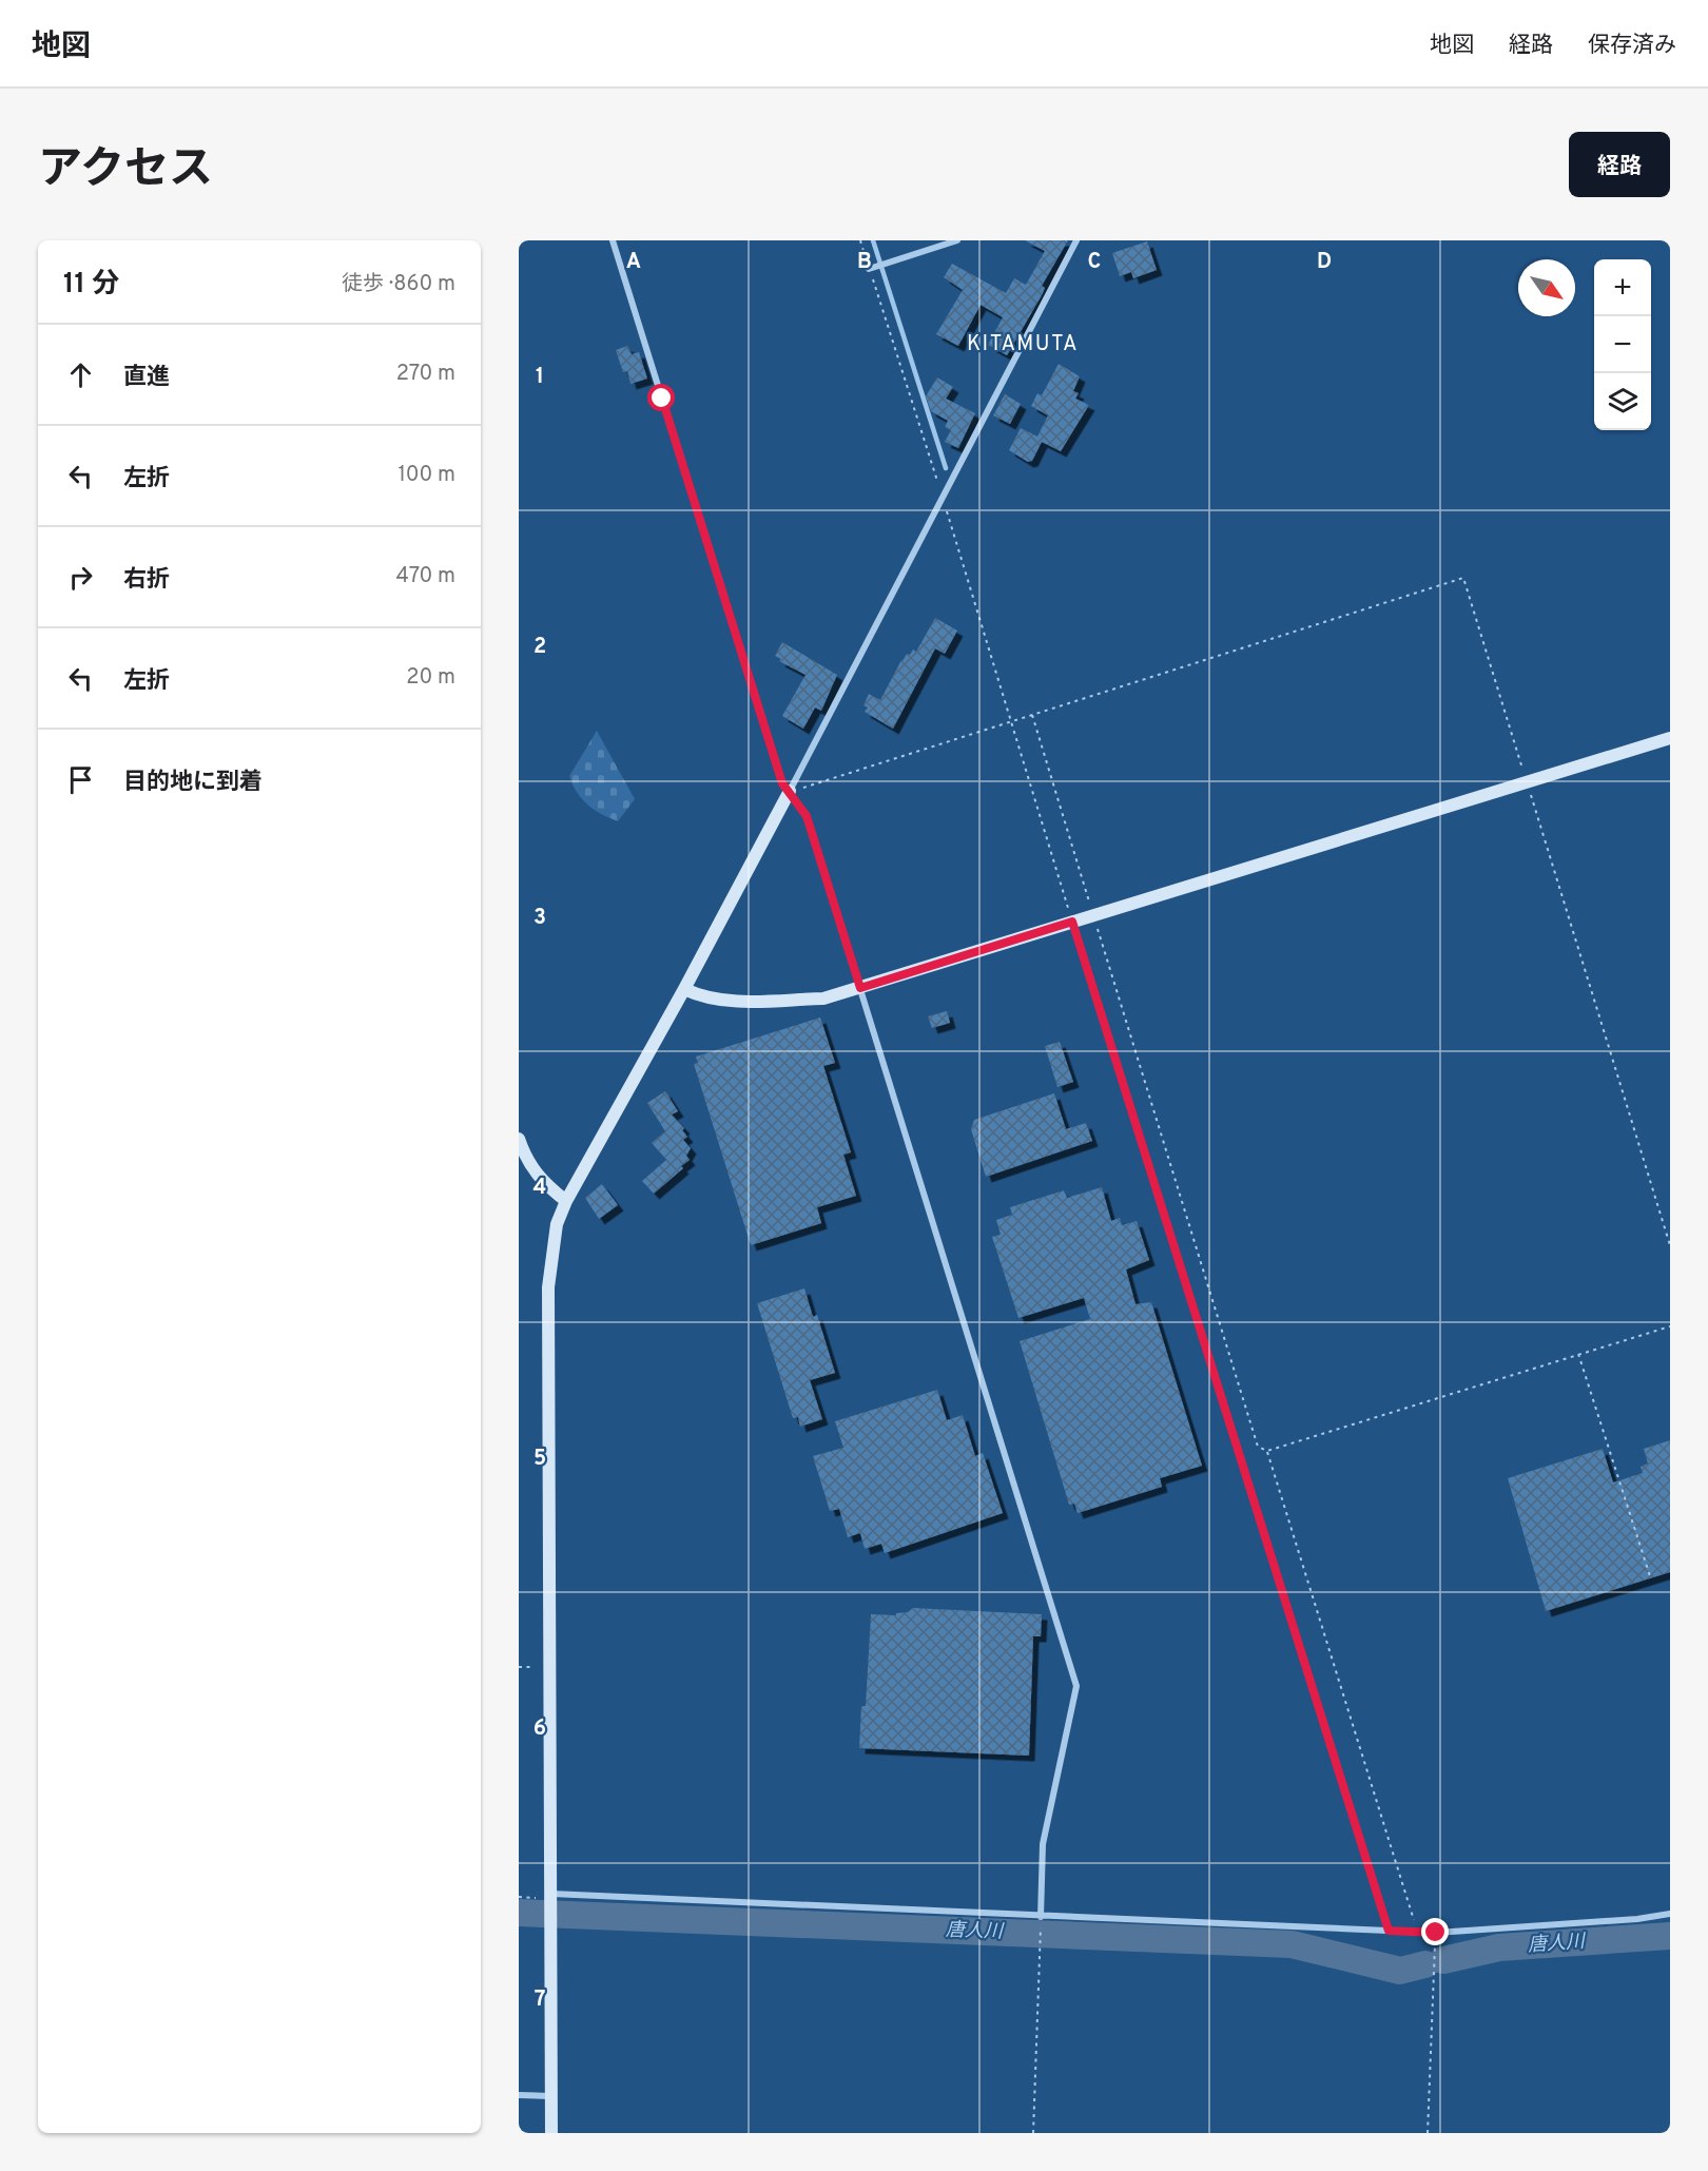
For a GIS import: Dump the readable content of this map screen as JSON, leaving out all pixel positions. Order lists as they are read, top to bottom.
{
  "districts": ["KITAMUTA"],
  "water": ["唐人川"],
  "north": "bottom right",
  "page": {
    "header": "地図",
    "nav": ["地図", "経路", "保存済み"],
    "title": "アクセス",
    "buttons": "経路",
    "heading": ["11 分", "徒歩 · 860 m"],
    "map_buttons": ["+", "−"],
    "list": [
      ["直進", "270 m"],
      ["左折", "100 m"],
      ["右折", "470 m"],
      ["左折", "20 m"],
      "目的地に到着"
    ]
  },
  "grid": {
    "columns": [
      "A",
      "B",
      "C",
      "D"
    ],
    "rows": [
      "1",
      "2",
      "3",
      "4",
      "5",
      "6",
      "7"
    ]
  }
}
